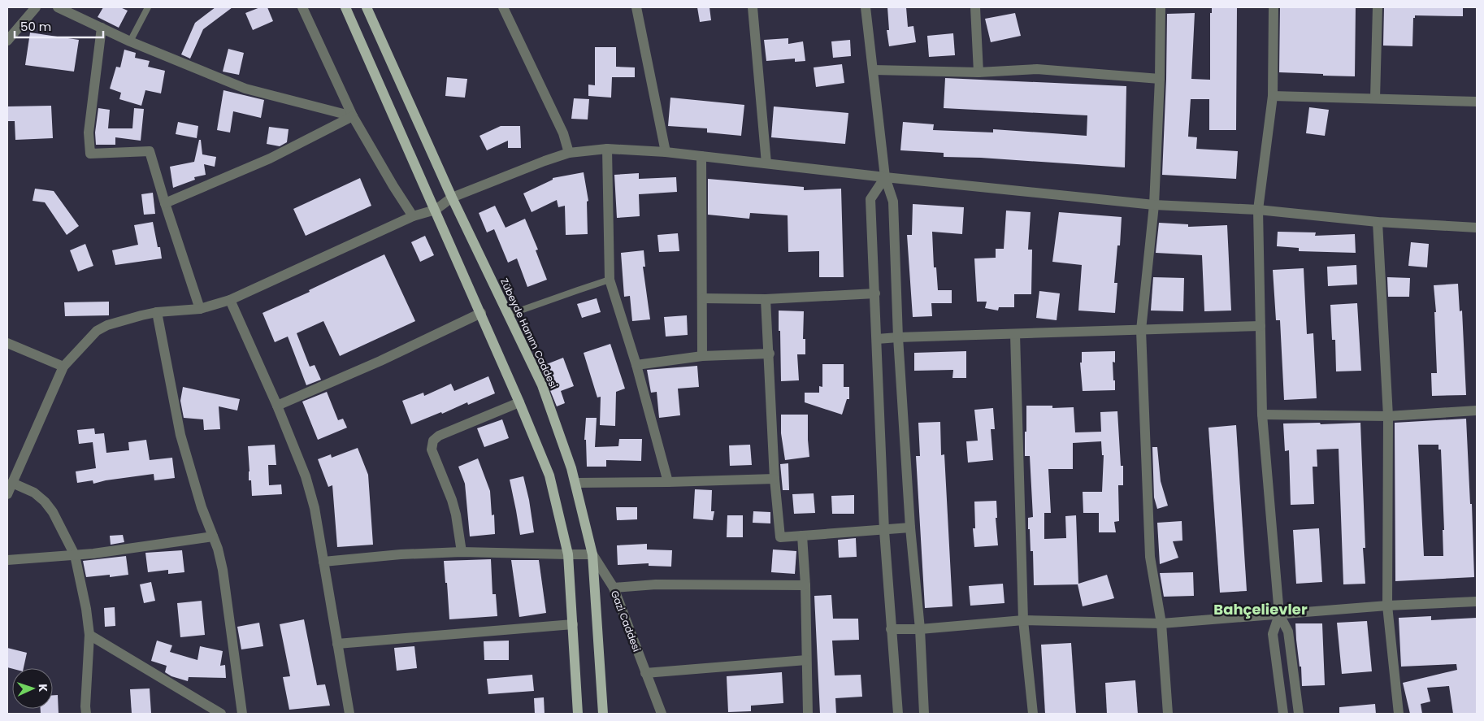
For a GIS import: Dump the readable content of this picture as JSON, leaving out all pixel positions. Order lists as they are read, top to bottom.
{
  "streets": {
    "main road": ["Zübeyde Hanım Caddesi"],
    "street": ["Gazi Caddesi"]
  },
  "crossings": [
    ["Zübeyde Hanım Caddesi", "Gazi Caddesi"]
  ],
  "districts": ["Bahçelievler"],
  "scale_bar": "50 m",
  "north": "right"
}
